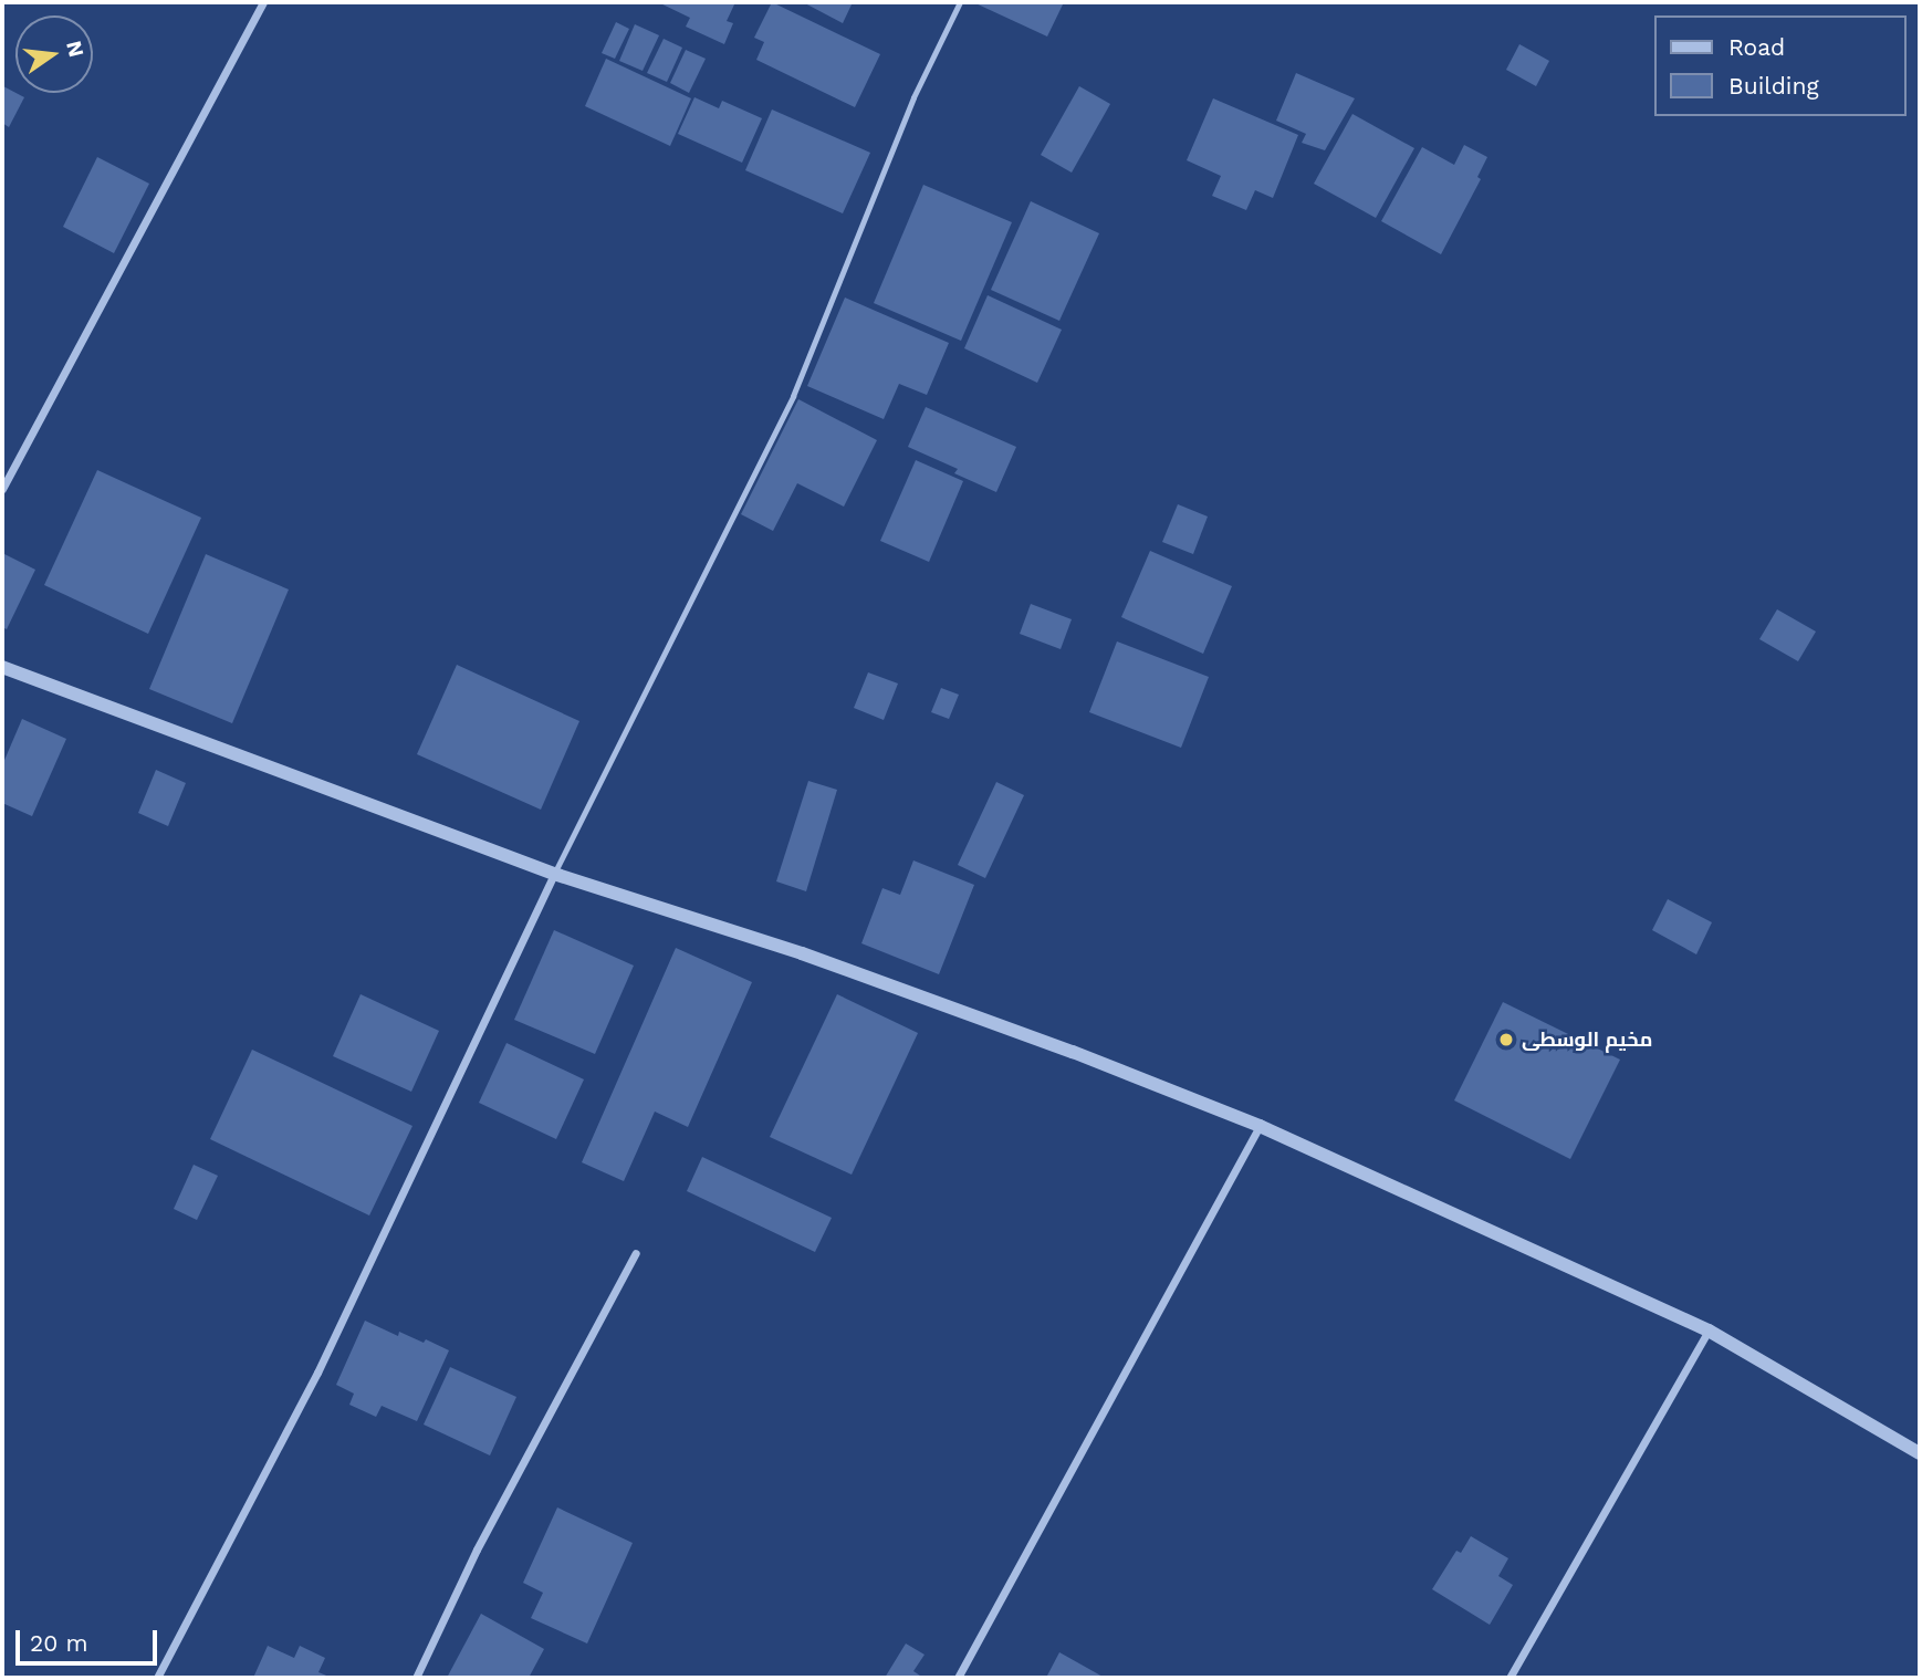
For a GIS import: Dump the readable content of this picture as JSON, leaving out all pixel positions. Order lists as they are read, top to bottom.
{
  "places": ["مخيم الوسطى"],
  "legend": ["Road", "Building"],
  "scale_bar": "20 m",
  "north": "right"
}
